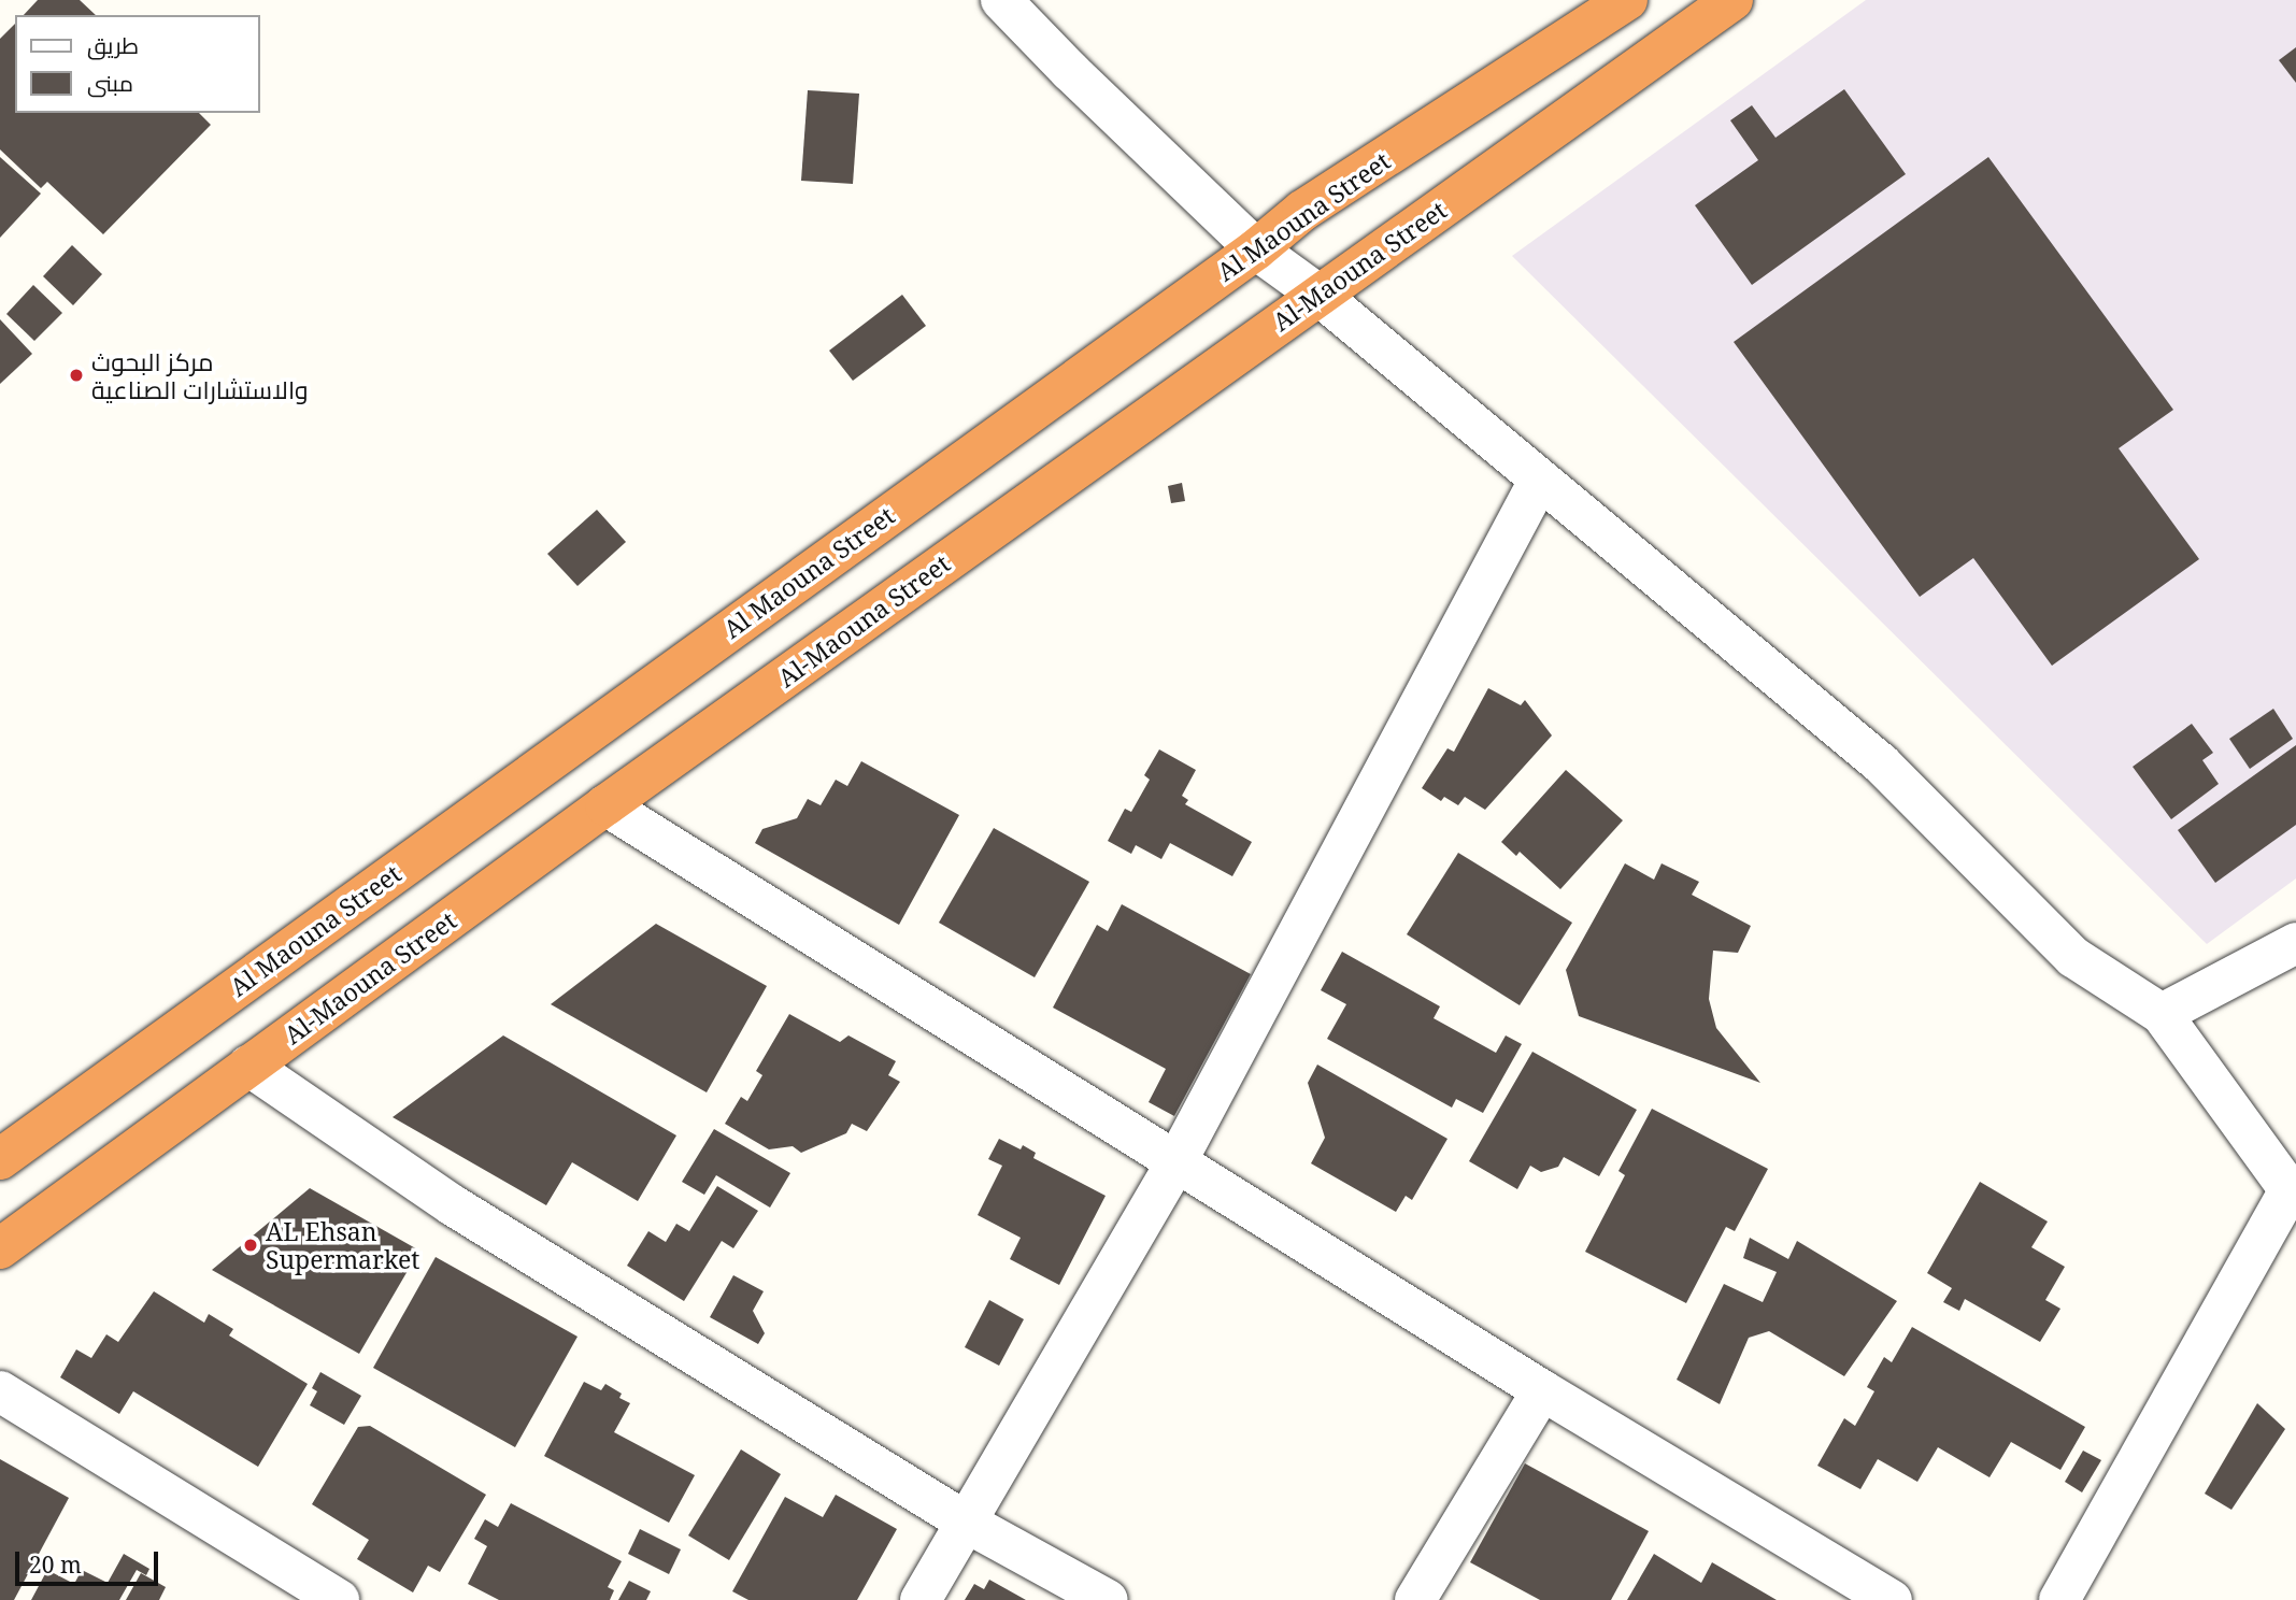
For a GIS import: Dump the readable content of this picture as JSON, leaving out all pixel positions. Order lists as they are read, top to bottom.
{
  "streets": {
    "highway": ["Al Maouna Street", "Al-Maouna Street"]
  },
  "places": ["مركز البحوث والاستشارات الصناعية", "AL Ehsan Supermarket"],
  "legend": ["طريق", "مبنى"],
  "scale_bar": "20 m"
}
